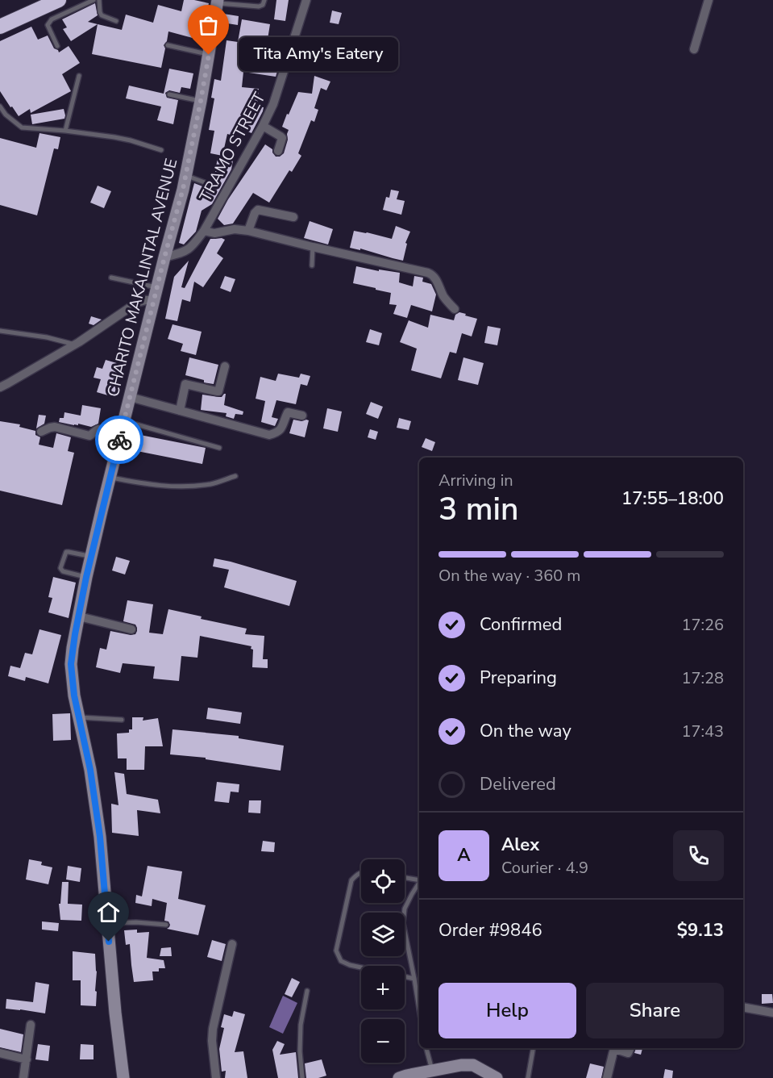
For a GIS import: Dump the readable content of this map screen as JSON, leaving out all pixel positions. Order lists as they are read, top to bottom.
{
  "streets": {
    "main road": ["CHARITO MAKALINTAL AVENUE"],
    "street": ["TRAMO STREET"]
  },
  "crossings": [
    ["TRAMO STREET", "CHARITO MAKALINTAL AVENUE"]
  ],
  "places": ["Tita Amy's Eatery"],
  "page": {
    "bubble": "Tita Amy's Eatery",
    "heading": ["3 min", "Arriving in", "17:55–18:00"],
    "panel": [
      "Alex",
      "Courier · 4.9",
      "Order #9846",
      "$9.13"
    ],
    "bar": "On the way · 360 m",
    "list": [
      ["Confirmed", "17:26"],
      ["Preparing", "17:28"],
      ["On the way", "17:43"],
      "Delivered"
    ],
    "round": "A",
    "map_buttons": ["+", "−"],
    "buttons": ["Help", "Share"]
  }
}
